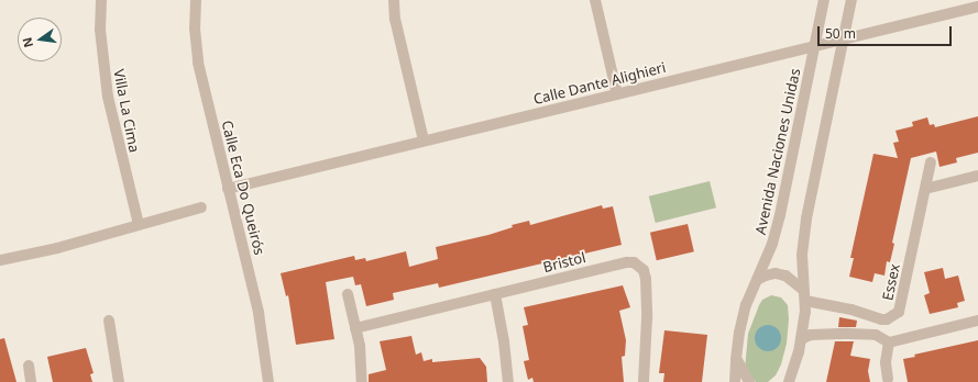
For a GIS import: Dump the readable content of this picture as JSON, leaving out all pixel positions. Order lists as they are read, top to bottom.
{
  "streets": {
    "street": [
      "Calle Dante Alighieri",
      "Villa La Cima",
      "Avenida Naciones Unidas",
      "Calle Eca Do Queirós",
      "Bristol",
      "Essex"
    ]
  },
  "crossings": [
    ["Calle Dante Alighieri", "Avenida Naciones Unidas"],
    ["Calle Dante Alighieri", "Calle Eca Do Queirós"]
  ],
  "scale_bar": "50 m",
  "north": "left"
}
